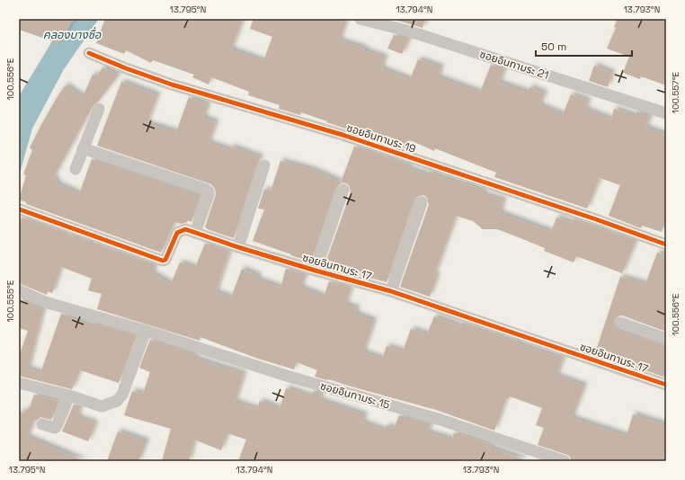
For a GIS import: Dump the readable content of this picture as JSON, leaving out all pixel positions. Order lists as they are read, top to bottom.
{
  "streets": {
    "street": [
      "ซอยอินทามระ 21",
      "ซอยอินทามระ 19",
      "ซอยอินทามระ 17",
      "ซอยอินทามระ 15"
    ]
  },
  "water": ["คลองบางซื่อ"],
  "scale_bar": "50 m",
  "coordinates": [
    "13.795°N",
    "13.794°N",
    "13.793°N",
    "100.556°E",
    "100.557°E",
    "100.555°E"
  ]
}
